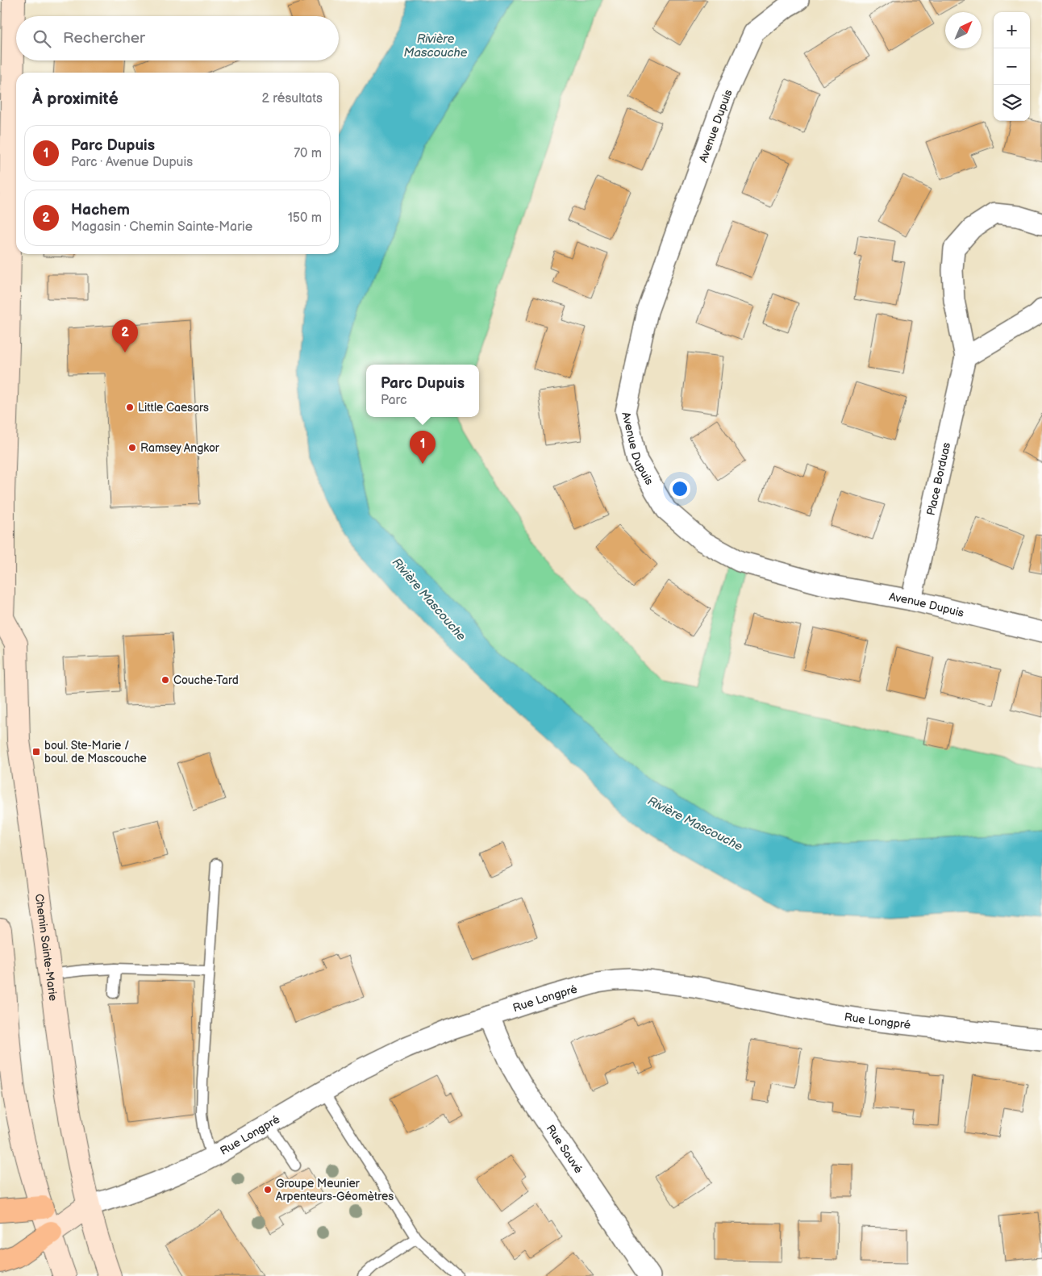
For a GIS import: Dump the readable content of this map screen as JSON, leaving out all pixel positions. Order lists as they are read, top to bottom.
{
  "streets": {
    "main road": ["Chemin Sainte-Marie", "Rue Longpré"],
    "street": ["Avenue Dupuis", "Place Borduas", "Rue Sauvé"]
  },
  "crossings": [
    ["Avenue Dupuis", "Place Borduas"],
    ["Chemin Sainte-Marie", "Rue Longpré"],
    ["Rue Longpré", "Rue Sauvé"]
  ],
  "water": ["Rivière Mascouche"],
  "places": {
    "other": [
      "Little Caesars",
      "Ramsey Angkor",
      "Couche-Tard",
      "Groupe Meunier Arpenteurs-Géomètres"
    ],
    "transit": ["boul. Ste-Marie / boul. de Mascouche"]
  },
  "north": "top right",
  "page": {
    "map_buttons": ["+", "−"],
    "search": "Rechercher",
    "heading": ["À proximité", "2 résultats"],
    "list": [
      {
        "mark": "1",
        "name": "Parc Dupuis",
        "note": "Parc · Avenue Dupuis",
        "value": "70 m"
      },
      {
        "mark": "2",
        "name": "Hachem",
        "note": "Magasin · Chemin Sainte-Marie",
        "value": "150 m"
      }
    ],
    "pins": ["2", "1"],
    "popup": ["Parc Dupuis", "Parc"]
  }
}
